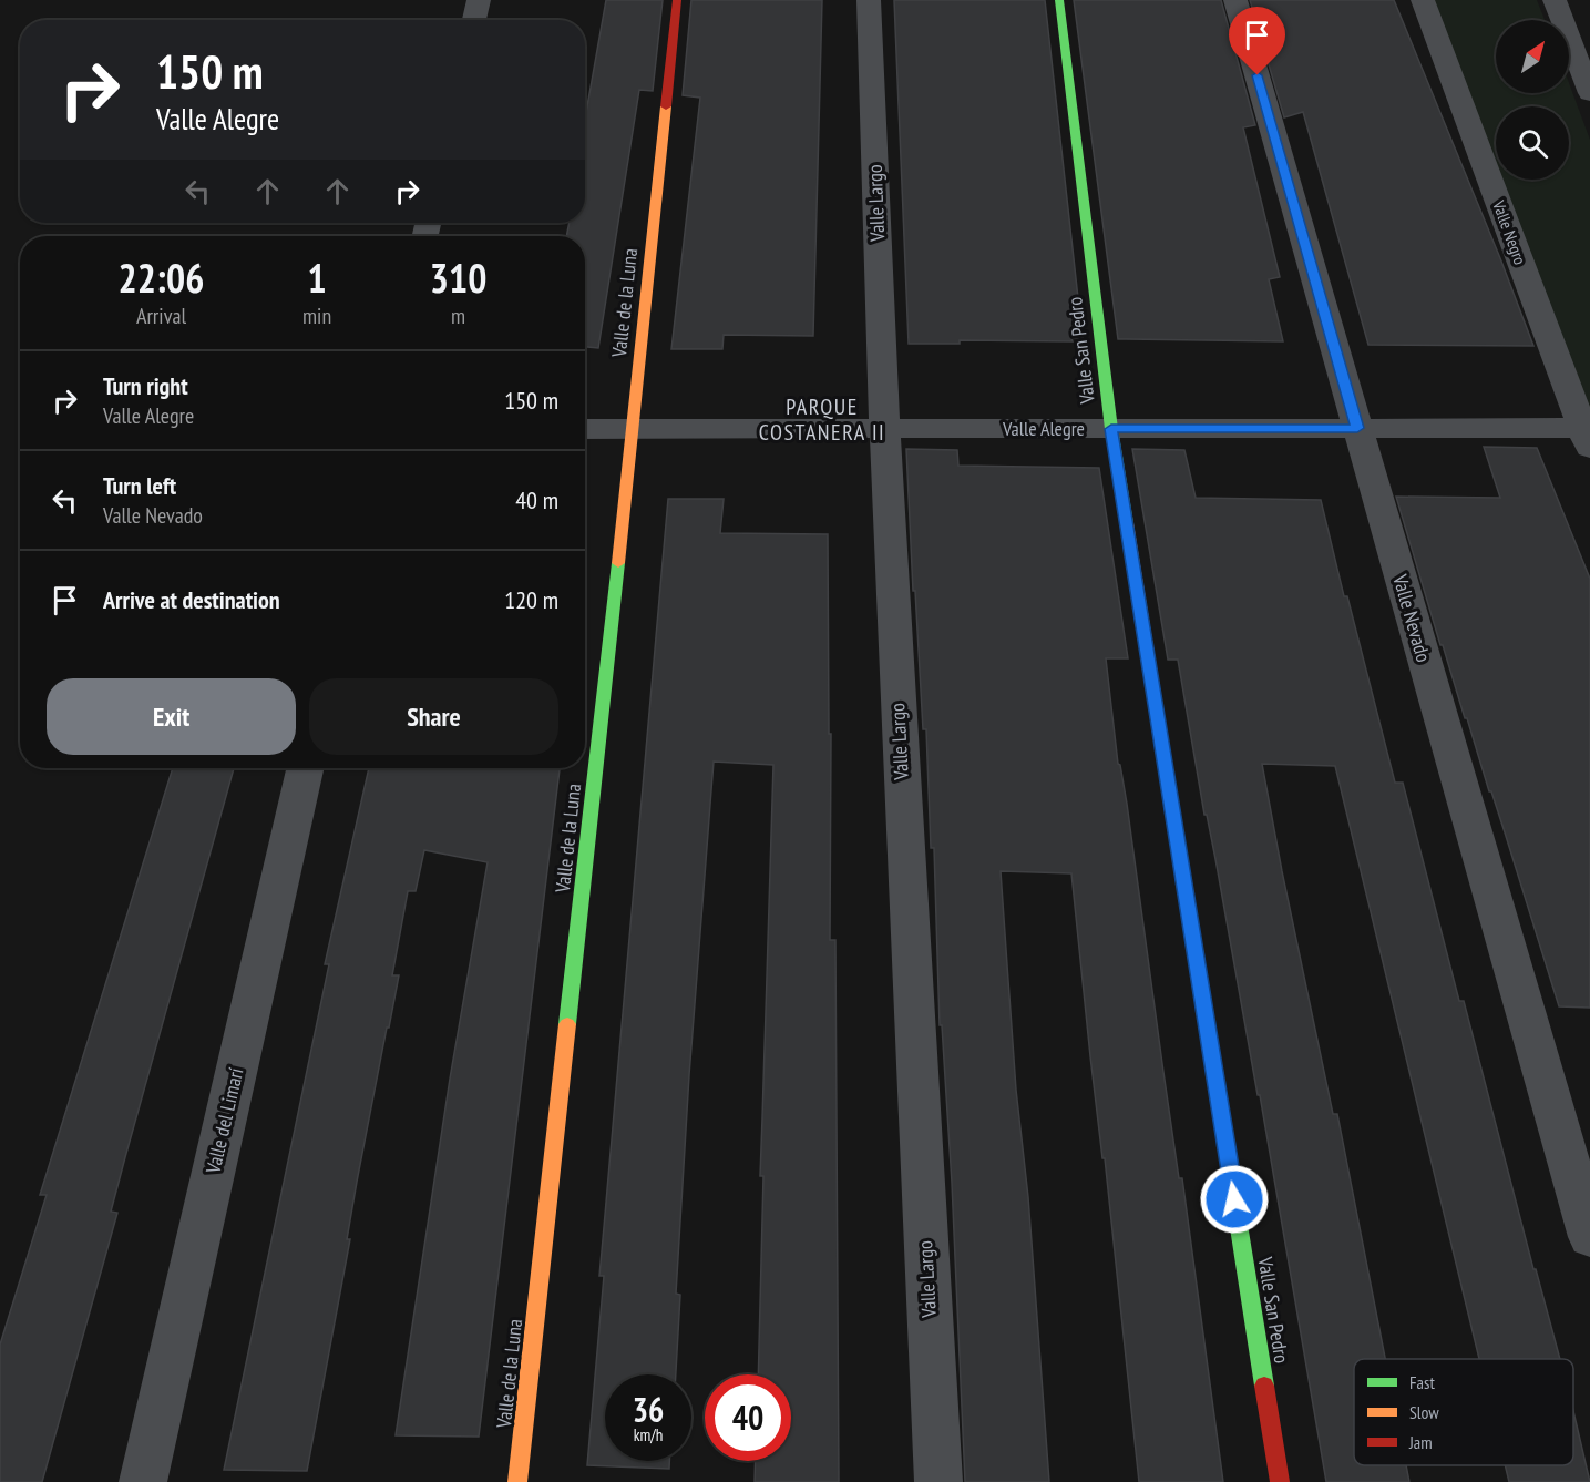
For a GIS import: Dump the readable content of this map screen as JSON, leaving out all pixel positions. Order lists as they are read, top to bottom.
{
  "streets": {
    "street": [
      "Valle Largo",
      "Valle Negro",
      "Valle de la Luna",
      "Valle San Pedro",
      "Valle Alegre",
      "Valle Nevado",
      "Valle del Limarí"
    ]
  },
  "crossings": [
    ["Valle Largo", "Valle Alegre"],
    ["Valle Negro", "Valle Alegre"],
    ["Valle de la Luna", "Valle Alegre"],
    ["Valle San Pedro", "Valle Alegre"],
    ["Valle Alegre", "Valle Nevado"]
  ],
  "districts": ["PARQUE COSTANERA II"],
  "legend": ["Fast", "Slow", "Jam"],
  "north": "top right",
  "page": {
    "turn": ["150 m", "Valle Alegre"],
    "eta": [
      "22:06",
      "Arrival",
      "1",
      "min",
      "310",
      "m"
    ],
    "list": [
      {
        "name": "Turn right",
        "note": "Valle Alegre",
        "value": "150 m"
      },
      {
        "name": "Turn left",
        "note": "Valle Nevado",
        "value": "40 m"
      },
      {
        "name": "Arrive at destination",
        "value": "120 m"
      }
    ],
    "buttons": ["Exit", "Share"],
    "speed": "36 km/h",
    "limit": "40"
  }
}
